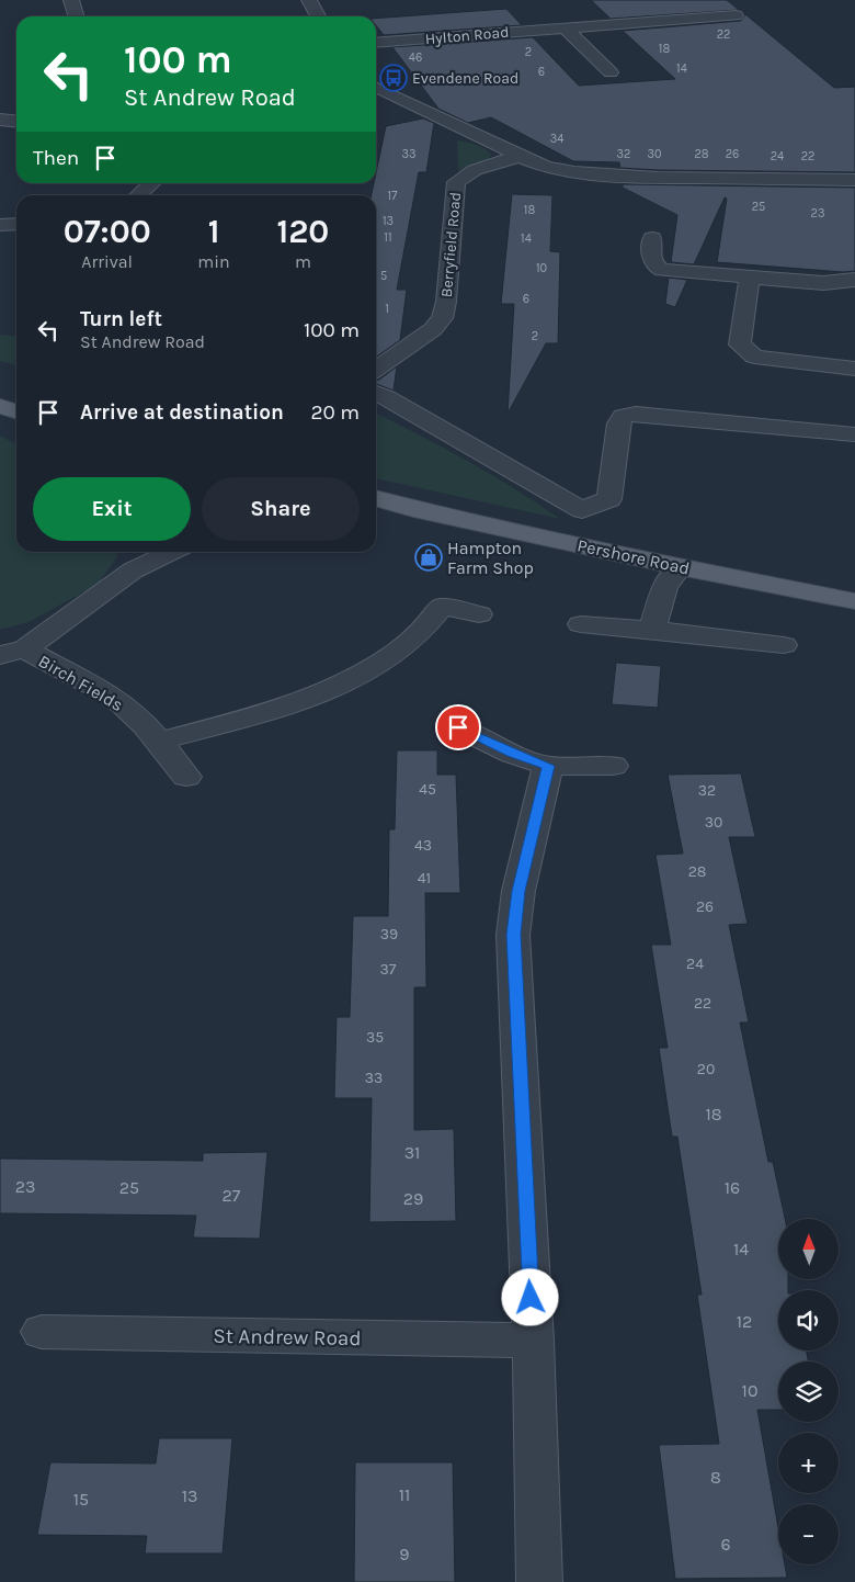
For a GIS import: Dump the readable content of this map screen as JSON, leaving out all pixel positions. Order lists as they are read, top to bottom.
{
  "streets": {
    "main road": ["Pershore Road"],
    "street": [
      "Hylton Road",
      "Berryfield Road",
      "Birch Fields",
      "St Andrew Road"
    ]
  },
  "places": {
    "bus stop": ["Evendene Road"],
    "shop": ["Hampton Farm Shop"]
  },
  "house_numbers": [
    "22",
    "18",
    "2",
    "46",
    "14",
    "6",
    "34",
    "33",
    "32",
    "30",
    "28",
    "26",
    "24",
    "22",
    "17",
    "25",
    "18",
    "23",
    "13",
    "11",
    "14",
    "10",
    "5",
    "6",
    "1",
    "2",
    "45",
    "32",
    "30",
    "43",
    "28",
    "41",
    "26",
    "39",
    "24",
    "37",
    "22",
    "35",
    "20",
    "33",
    "18",
    "31",
    "23",
    "25",
    "16",
    "27",
    "29",
    "14",
    "12",
    "10",
    "8",
    "11",
    "13",
    "15",
    "6",
    "9"
  ],
  "north": "top",
  "page": {
    "turn": ["100 m", "St Andrew Road"],
    "then": "Then",
    "eta": [
      "07:00",
      "Arrival",
      "1",
      "min",
      "120",
      "m"
    ],
    "list": [
      {
        "name": "Turn left",
        "note": "St Andrew Road",
        "value": "100 m"
      },
      {
        "name": "Arrive at destination",
        "value": "20 m"
      }
    ],
    "buttons": ["Exit", "Share"],
    "map_buttons": ["+", "−"]
  }
}
